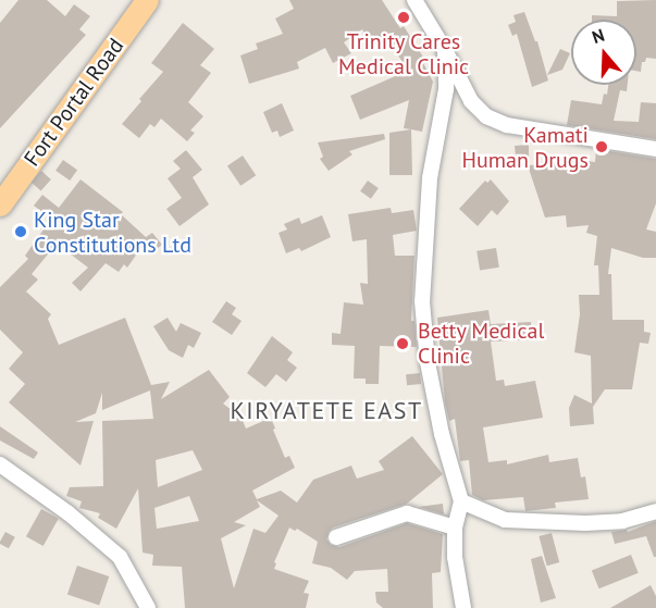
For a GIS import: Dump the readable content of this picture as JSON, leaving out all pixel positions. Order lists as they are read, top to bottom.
{
  "streets": {
    "main road": ["Fort Portal Road"]
  },
  "districts": ["KIRYATETE EAST"],
  "places": [
    "Trinity Cares Medical Clinic",
    "Kamati Human Drugs",
    "King Star Constitutions Ltd",
    "Betty Medical Clinic"
  ],
  "north": "top"
}
